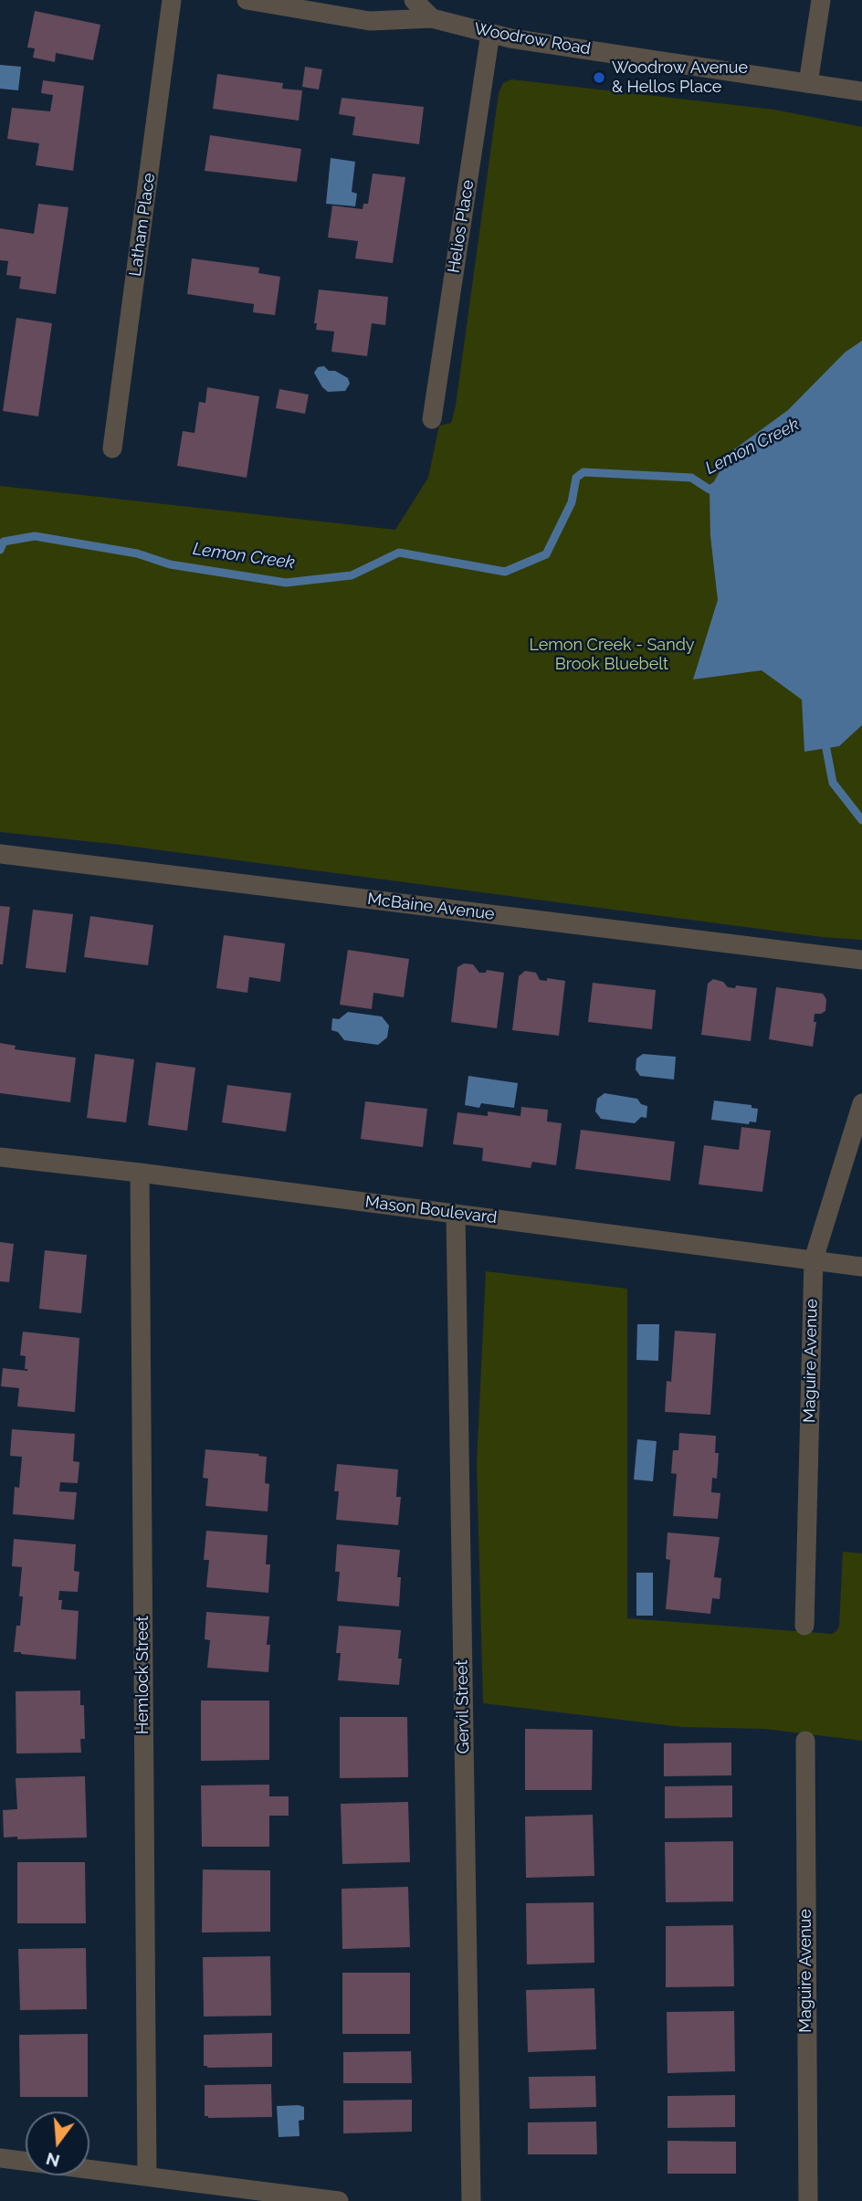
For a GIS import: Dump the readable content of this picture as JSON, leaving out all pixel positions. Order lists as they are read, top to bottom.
{
  "streets": {
    "street": [
      "Woodrow Road",
      "Latham Place",
      "Helios Place",
      "McBaine Avenue",
      "Mason Boulevard",
      "Maguire Avenue",
      "Hemlock Street",
      "Gervil Street"
    ]
  },
  "crossings": [
    ["Woodrow Road", "Helios Place"],
    ["Mason Boulevard", "Maguire Avenue"],
    ["Mason Boulevard", "Hemlock Street"],
    ["Mason Boulevard", "Gervil Street"]
  ],
  "water": ["Lemon Creek"],
  "parks": ["Lemon Creek - Sandy Brook Bluebelt"],
  "places": ["Woodrow Avenue & Hellos Place"],
  "north": "bottom"
}
